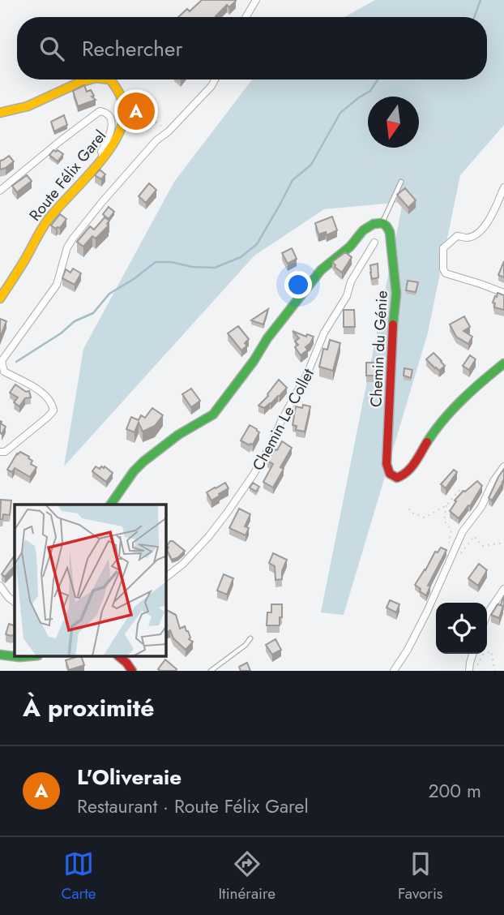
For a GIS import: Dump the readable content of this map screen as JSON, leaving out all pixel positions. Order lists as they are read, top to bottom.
{
  "streets": {
    "street": ["Route Félix Garel", "Chemin du Génie", "Chemin Le Collet"]
  },
  "north": "bottom",
  "page": {
    "search": "Rechercher",
    "pins": "A",
    "heading": "À proximité",
    "list": [
      {
        "mark": "A",
        "name": "L'Oliveraie",
        "note": "Restaurant · Route Félix Garel",
        "value": "200 m"
      }
    ],
    "nav": ["Carte", "Itinéraire", "Favoris"]
  }
}
